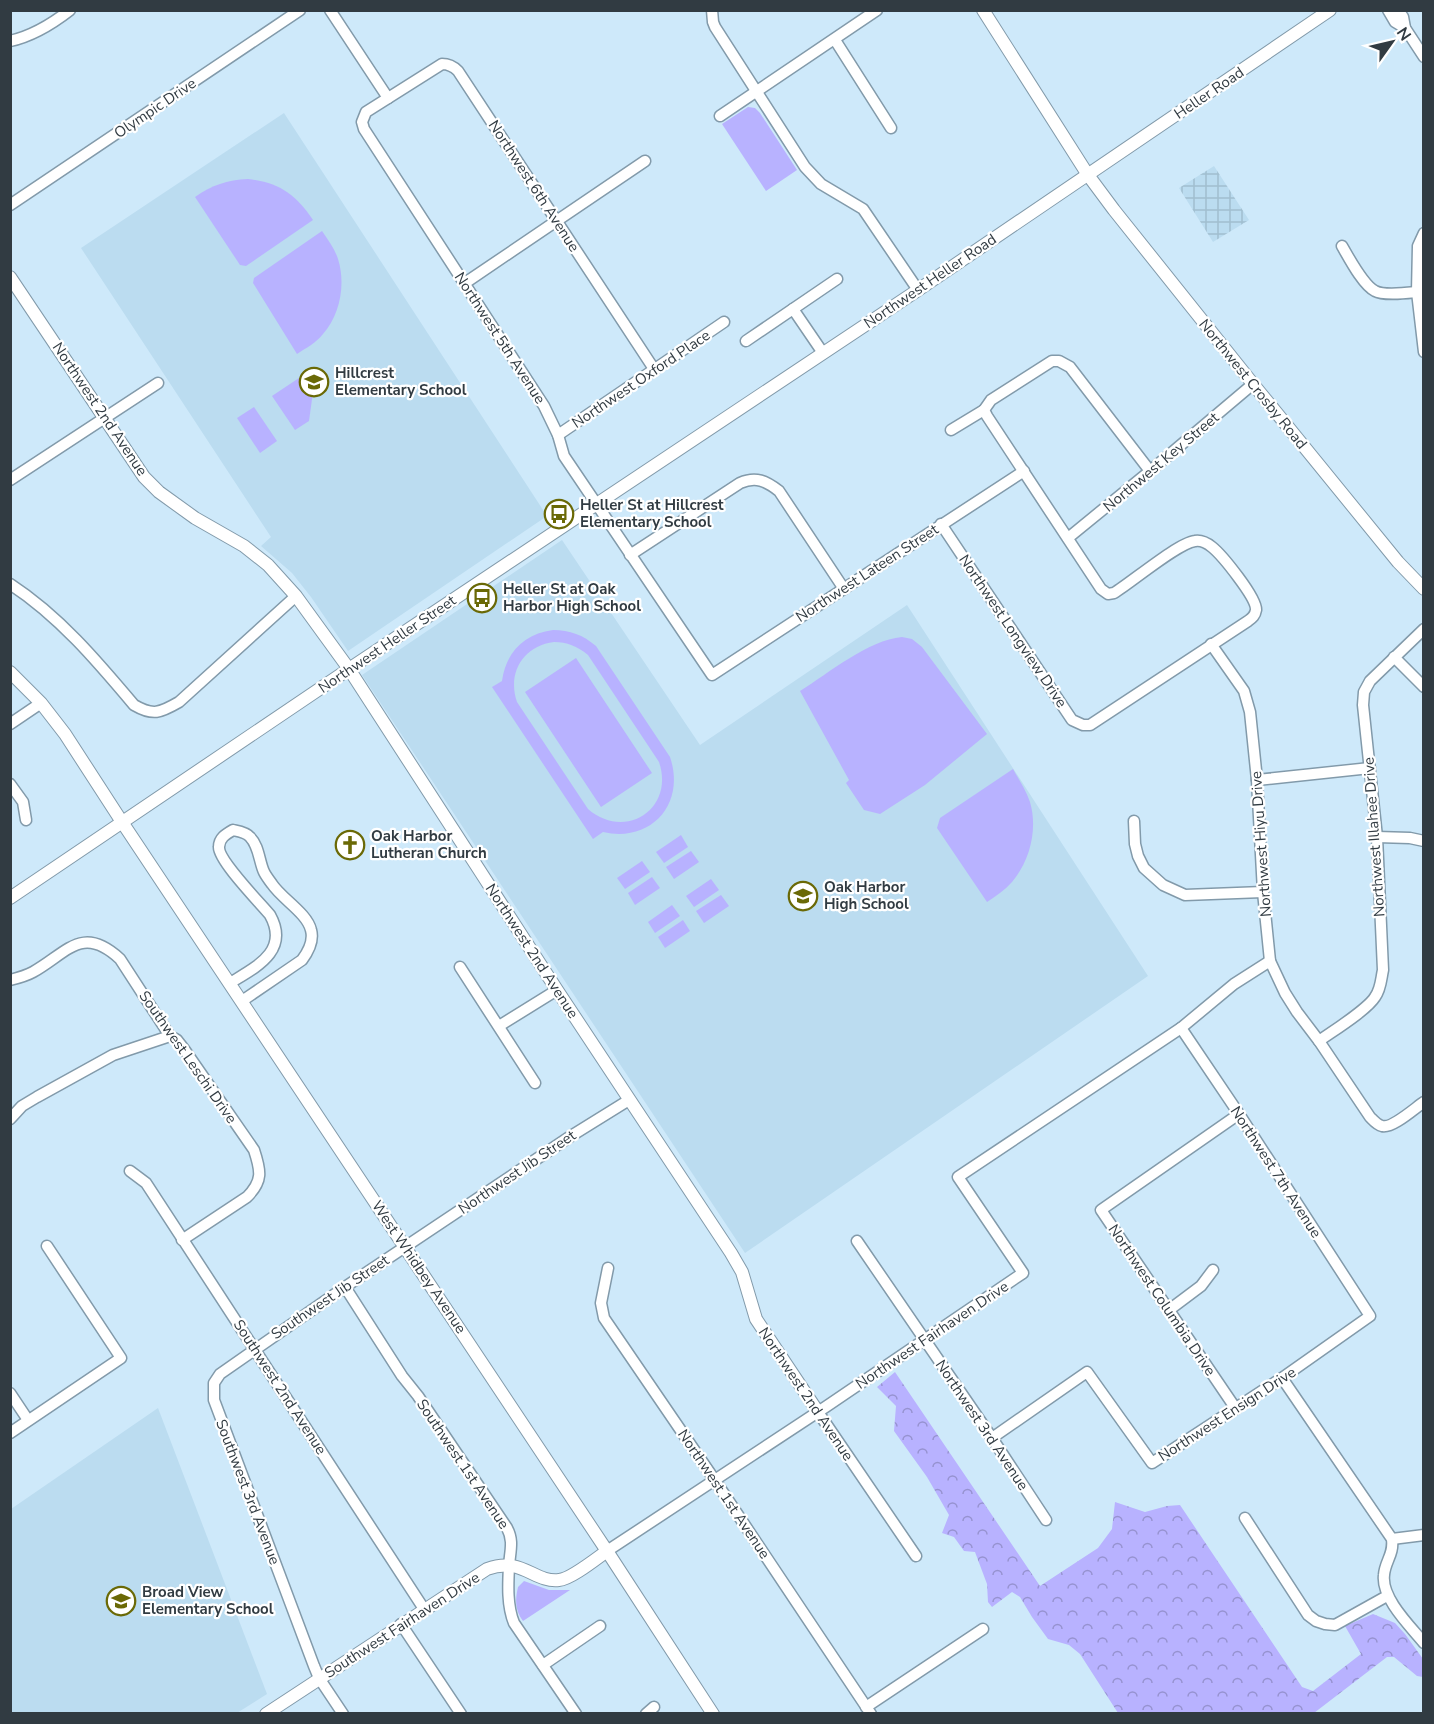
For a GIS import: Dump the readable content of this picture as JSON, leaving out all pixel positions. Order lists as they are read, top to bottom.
{
  "streets": {
    "street": [
      "Heller Road",
      "Olympic Drive",
      "Northwest 6th Avenue",
      "Northwest Heller Road",
      "Northwest 5th Avenue",
      "Northwest Oxford Place",
      "Northwest Crosby Road",
      "Northwest 2nd Avenue",
      "Northwest Key Street",
      "Northwest Lateen Street",
      "Northwest Longview Drive",
      "Northwest Heller Street",
      "Northwest Illahee Drive",
      "Northwest Hiyu Drive",
      "Southwest Leschi Drive",
      "Northwest Jib Street",
      "Northwest 7th Avenue",
      "West Whidbey Avenue",
      "Southwest Jib Street",
      "Northwest Columbia Drive",
      "Northwest Fairhaven Drive",
      "Southwest 2nd Avenue",
      "Northwest Ensign Drive",
      "Northwest 3rd Avenue",
      "Southwest 1st Avenue",
      "Southwest 3rd Avenue",
      "Northwest 1st Avenue",
      "Southwest Fairhaven Drive"
    ]
  },
  "crossings": [
    ["Heller Road", "Northwest Heller Road"],
    ["Heller Road", "Northwest Crosby Road"],
    ["Northwest 6th Avenue", "Northwest 5th Avenue"],
    ["Northwest 6th Avenue", "Northwest Oxford Place"],
    ["Northwest Heller Road", "Northwest Crosby Road"],
    ["Northwest Heller Road", "Northwest Heller Street"],
    ["Northwest 5th Avenue", "Northwest Oxford Place"],
    ["Northwest 5th Avenue", "Northwest Lateen Street"],
    ["Northwest 5th Avenue", "Northwest Heller Street"],
    ["Northwest Crosby Road", "Northwest Key Street"],
    ["Northwest 2nd Avenue", "Northwest Heller Street"],
    ["Northwest 2nd Avenue", "Northwest Jib Street"],
    ["Northwest 2nd Avenue", "Northwest Fairhaven Drive"],
    ["Northwest Key Street", "Northwest Longview Drive"],
    ["Northwest Lateen Street", "Northwest Longview Drive"],
    ["Northwest Longview Drive", "Northwest Hiyu Drive"],
    ["Northwest Heller Street", "West Whidbey Avenue"],
    ["Northwest Illahee Drive", "Northwest Hiyu Drive"],
    ["Northwest Hiyu Drive", "Northwest Fairhaven Drive"],
    ["Southwest Leschi Drive", "Southwest 2nd Avenue"],
    ["Northwest Jib Street", "West Whidbey Avenue"],
    ["Northwest Jib Street", "Southwest Jib Street"],
    ["Northwest 7th Avenue", "Northwest Columbia Drive"],
    ["Northwest 7th Avenue", "Northwest Fairhaven Drive"],
    ["Northwest 7th Avenue", "Northwest Ensign Drive"],
    ["West Whidbey Avenue", "Southwest Jib Street"],
    ["West Whidbey Avenue", "Northwest Fairhaven Drive"],
    ["Southwest Jib Street", "Southwest 2nd Avenue"],
    ["Southwest Jib Street", "Southwest 1st Avenue"],
    ["Southwest Jib Street", "Southwest 3rd Avenue"],
    ["Northwest Columbia Drive", "Northwest Ensign Drive"],
    ["Northwest Fairhaven Drive", "Northwest 3rd Avenue"],
    ["Northwest Fairhaven Drive", "Northwest 1st Avenue"],
    ["Southwest 2nd Avenue", "Southwest 3rd Avenue"],
    ["Southwest 2nd Avenue", "Southwest Fairhaven Drive"],
    ["Northwest Ensign Drive", "Northwest 3rd Avenue"],
    ["Southwest 1st Avenue", "Southwest Fairhaven Drive"],
    ["Southwest 3rd Avenue", "Southwest Fairhaven Drive"]
  ],
  "places": {
    "school or university": ["Hillcrest Elementary School", "Oak Harbor High School", "Broad View Elementary School"],
    "bus stop": ["Heller St at Hillcrest Elementary School", "Heller St at Oak Harbor High School"],
    "church": ["Oak Harbor Lutheran Church"]
  },
  "north": "top right"
}
